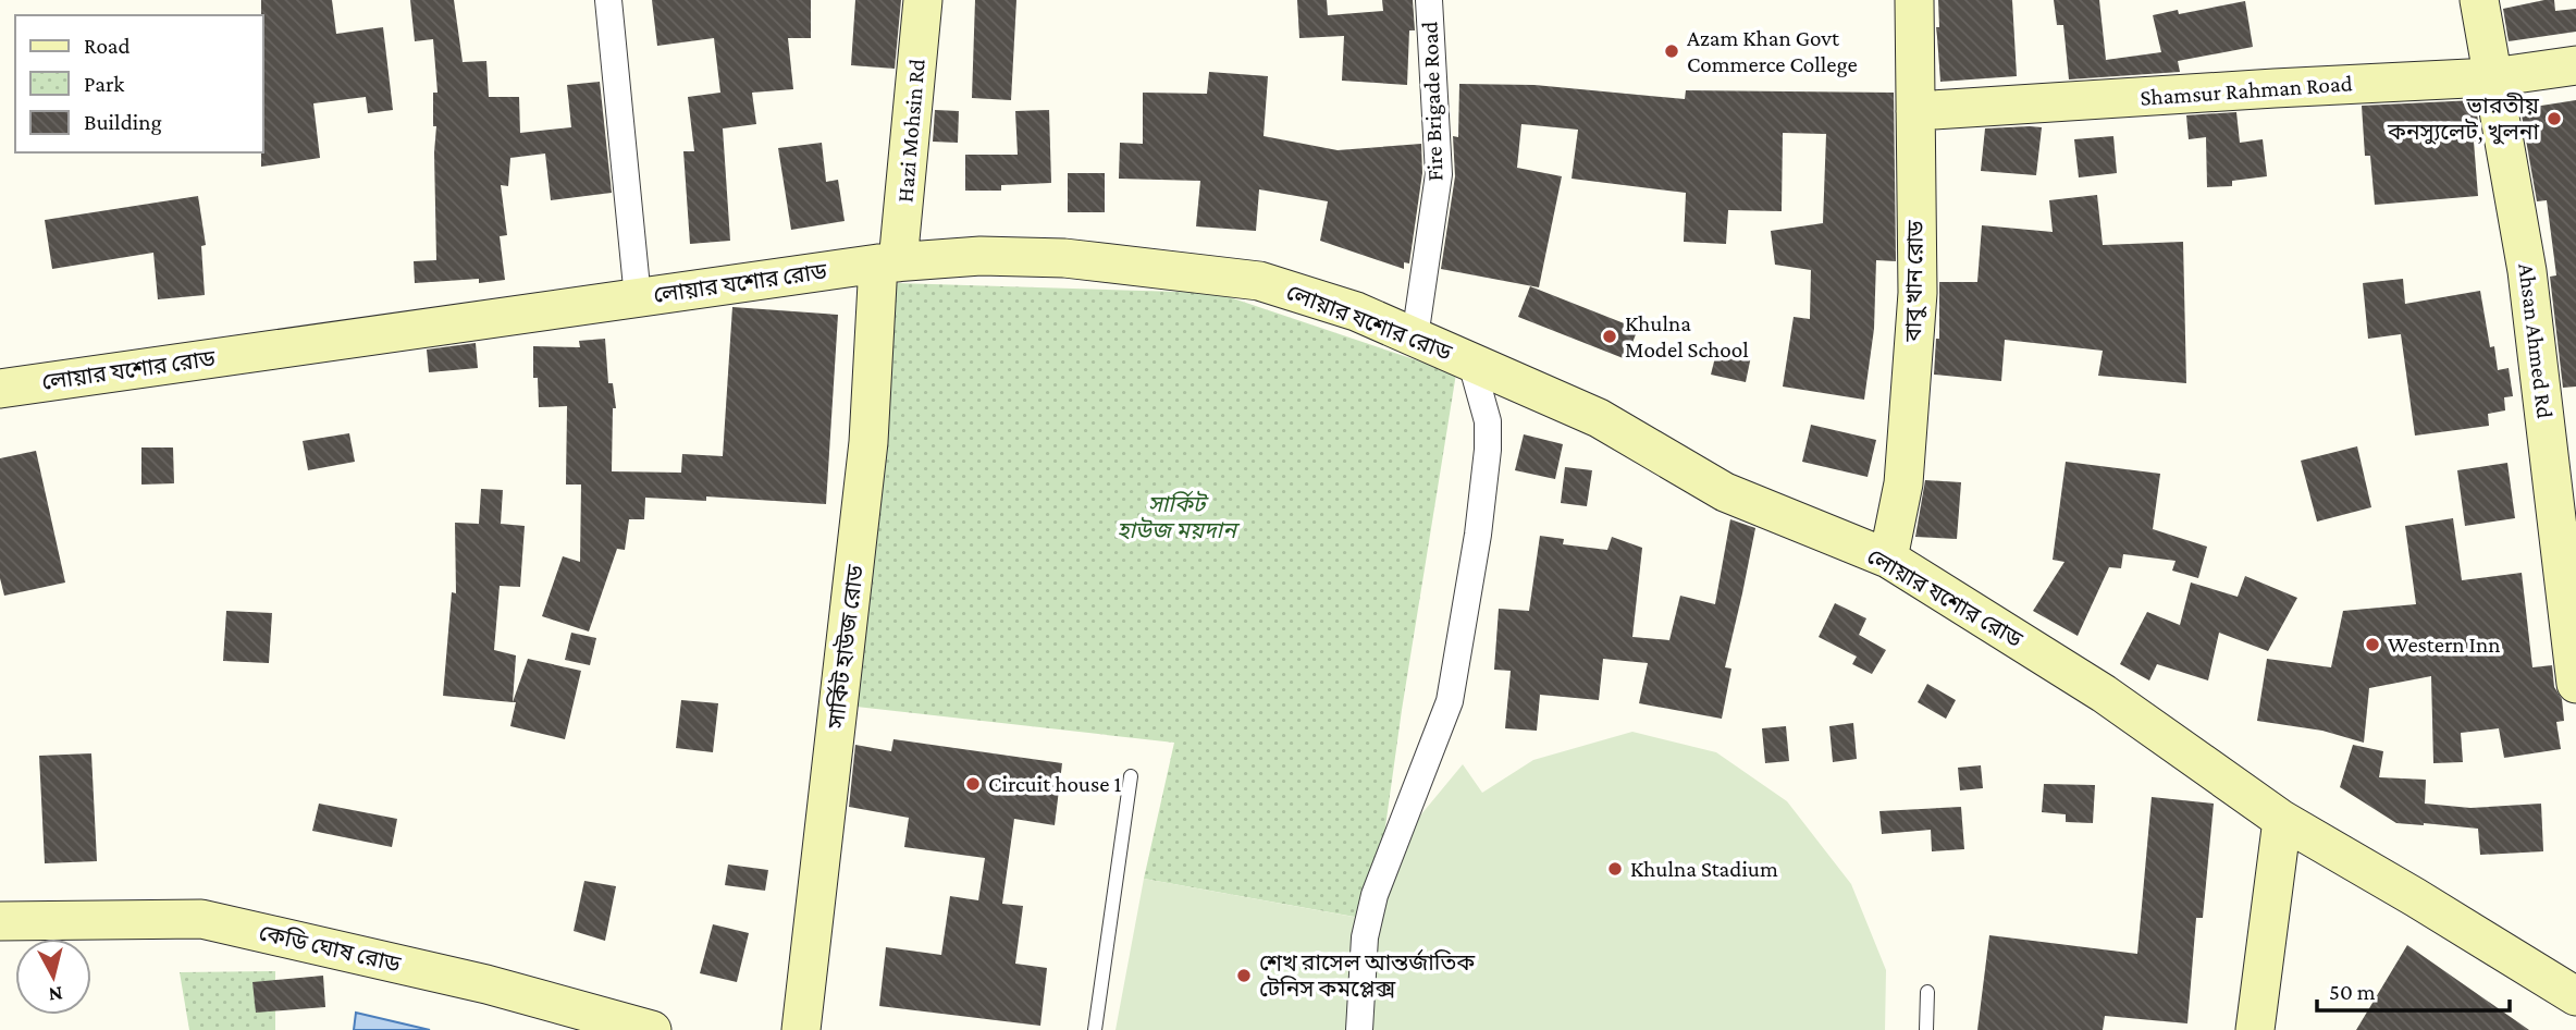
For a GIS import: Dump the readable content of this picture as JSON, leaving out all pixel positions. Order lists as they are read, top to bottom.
{
  "streets": {
    "main road": [
      "Shamsur Rahman Road",
      "Hazi Mohsin Rd",
      "বাবু খান রোড",
      "লোয়ার যশোর রোড",
      "Ahsan Ahmed Rd",
      "সার্কিট হাউজ রোড",
      "কেডি ঘোষ রোড"
    ],
    "street": ["Fire Brigade Road"]
  },
  "crossings": [
    ["Shamsur Rahman Road", "বাবু খান রোড"],
    ["Shamsur Rahman Road", "Ahsan Ahmed Rd"],
    ["Fire Brigade Road", "লোয়ার যশোর রোড"],
    ["Hazi Mohsin Rd", "লোয়ার যশোর রোড"],
    ["Hazi Mohsin Rd", "সার্কিট হাউজ রোড"],
    ["বাবু খান রোড", "লোয়ার যশোর রোড"],
    ["লোয়ার যশোর রোড", "সার্কিট হাউজ রোড"]
  ],
  "parks": ["সার্কিট হাউজ ময়দান"],
  "places": [
    "Azam Khan Govt Commerce College",
    "ভারতীয় কনস্যুলেট, খুলনা",
    "Khulna Model School",
    "Western Inn",
    "Circuit house 1",
    "Khulna Stadium",
    "শেখ রাসেল আন্তর্জাতিক টেনিস কমপ্লেক্স"
  ],
  "legend": ["Road", "Park", "Building"],
  "scale_bar": "50 m",
  "north": "bottom"
}
